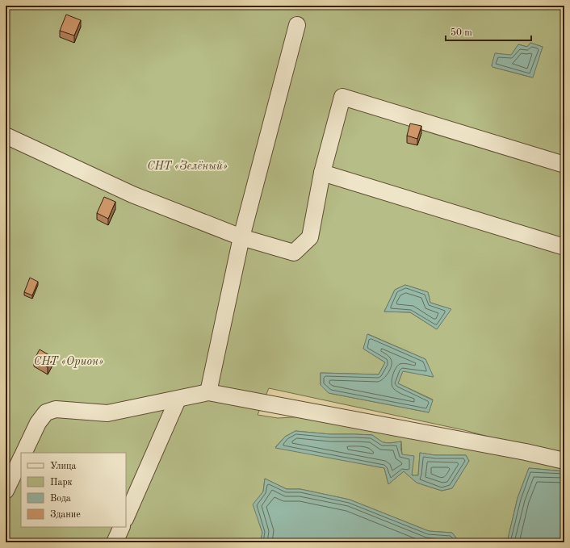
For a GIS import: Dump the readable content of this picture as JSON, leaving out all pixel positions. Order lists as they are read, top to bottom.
{
  "parks": ["СНТ «Зелёный»", "СНТ «Орион»"],
  "legend": [
    "Улица",
    "Парк",
    "Вода",
    "Здание"
  ],
  "scale_bar": "50 m"
}
